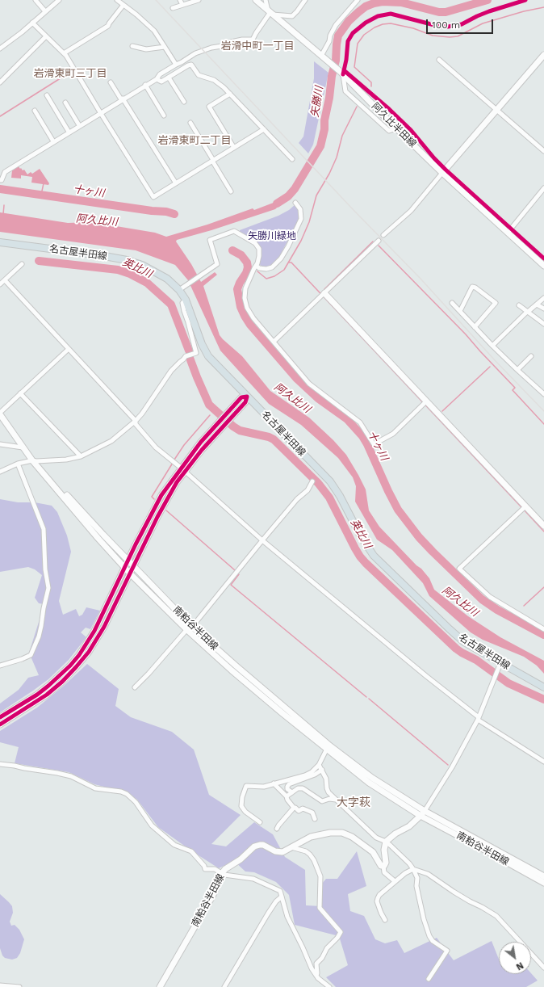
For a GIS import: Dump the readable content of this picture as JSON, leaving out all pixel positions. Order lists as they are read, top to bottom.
{
  "streets": {
    "main road": ["阿久比半田線", "名古屋半田線", "南粕谷半田線"]
  },
  "districts": [
    "岩滑中町一丁目",
    "岩滑東町三丁目",
    "岩滑東町二丁目",
    "大字萩"
  ],
  "water": [
    "矢勝川",
    "十ヶ川",
    "阿久比川",
    "英比川"
  ],
  "parks": ["矢勝川緑地"],
  "scale_bar": "100 m",
  "north": "bottom right"
}
